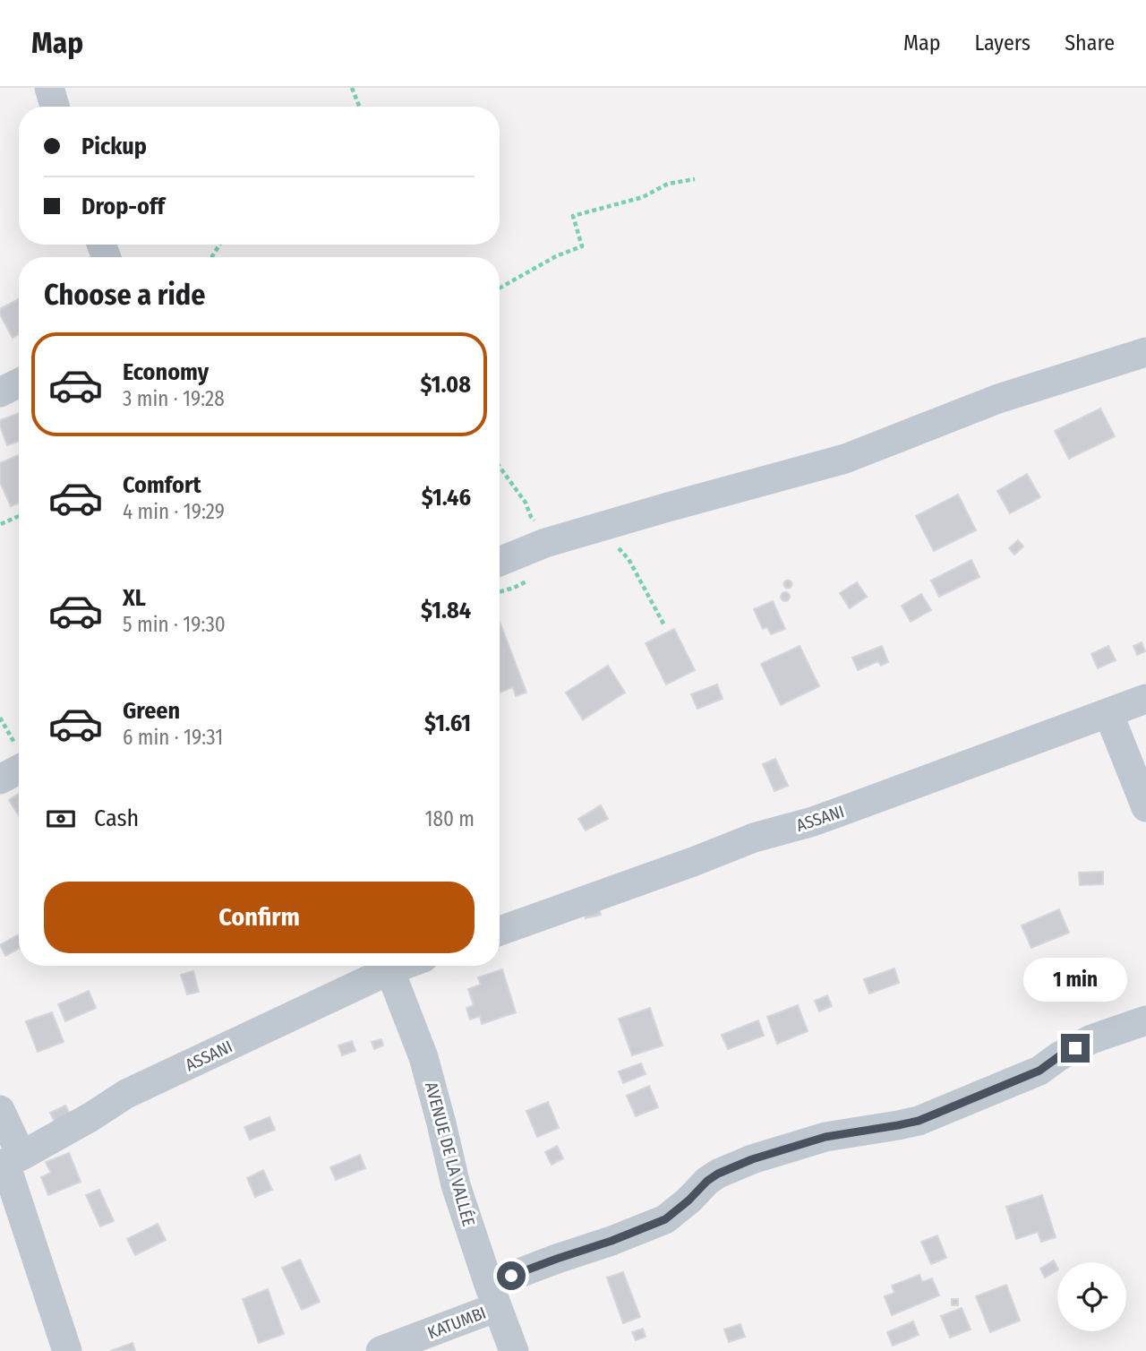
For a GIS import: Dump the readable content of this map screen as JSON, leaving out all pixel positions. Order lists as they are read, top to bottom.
{
  "streets": {
    "street": ["ASSANI", "AVENUE DE LA VALLÉE", "KATUMBI"]
  },
  "crossings": [
    ["AVENUE DE LA VALLÉE", "KATUMBI"]
  ],
  "page": {
    "header": "Map",
    "nav": ["Map", "Layers", "Share"],
    "banner": ["Pickup", "Drop-off"],
    "heading": "Choose a ride",
    "list": [
      {
        "name": "Economy",
        "note": "3 min · 19:28",
        "value": "$1.08"
      },
      {
        "name": "Comfort",
        "note": "4 min · 19:29",
        "value": "$1.46"
      },
      {
        "name": "XL",
        "note": "5 min · 19:30",
        "value": "$1.84"
      },
      {
        "name": "Green",
        "note": "6 min · 19:31",
        "value": "$1.61"
      }
    ],
    "pay": ["Cash", "180 m"],
    "buttons": "Confirm",
    "bubble": "1 min"
  }
}
